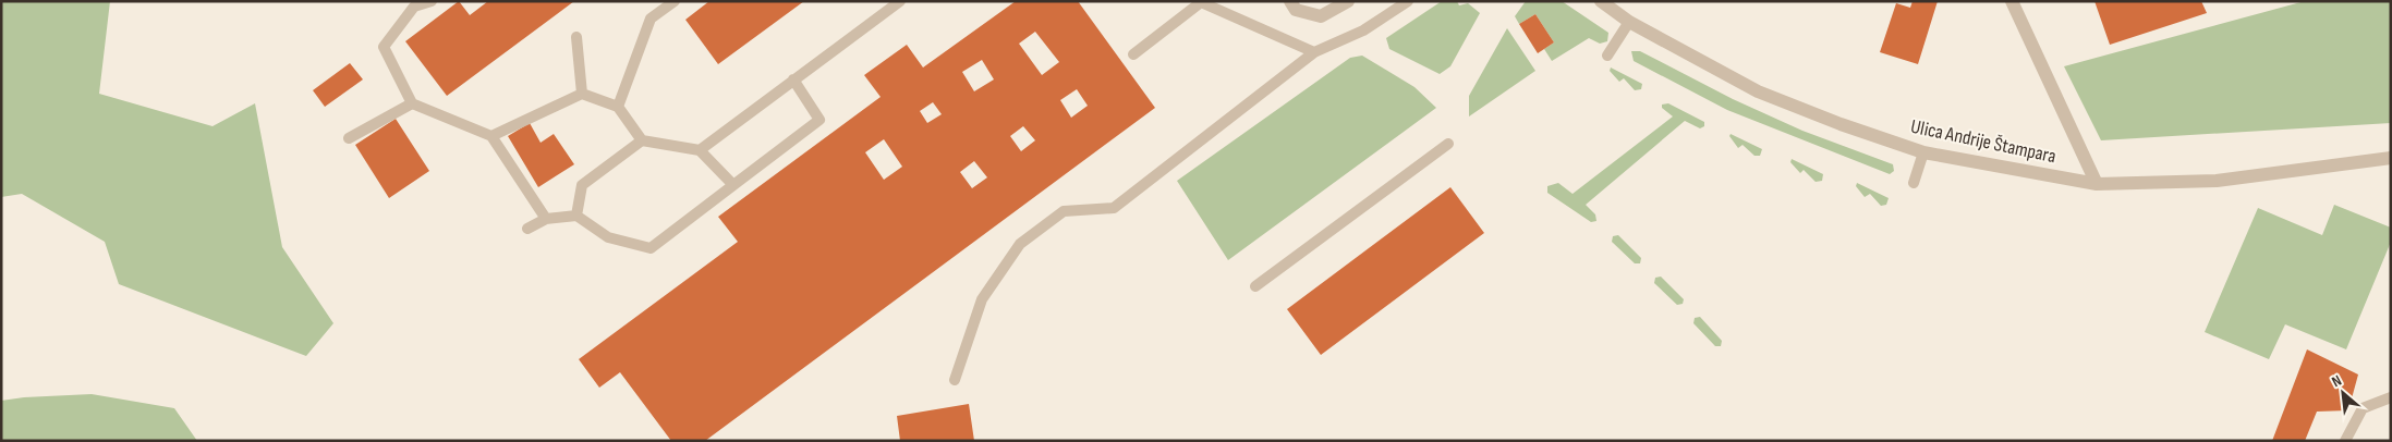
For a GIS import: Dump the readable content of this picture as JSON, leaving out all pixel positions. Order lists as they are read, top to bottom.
{
  "streets": {
    "street": ["Ulica Andrije Štampara"]
  },
  "north": "top left"
}
